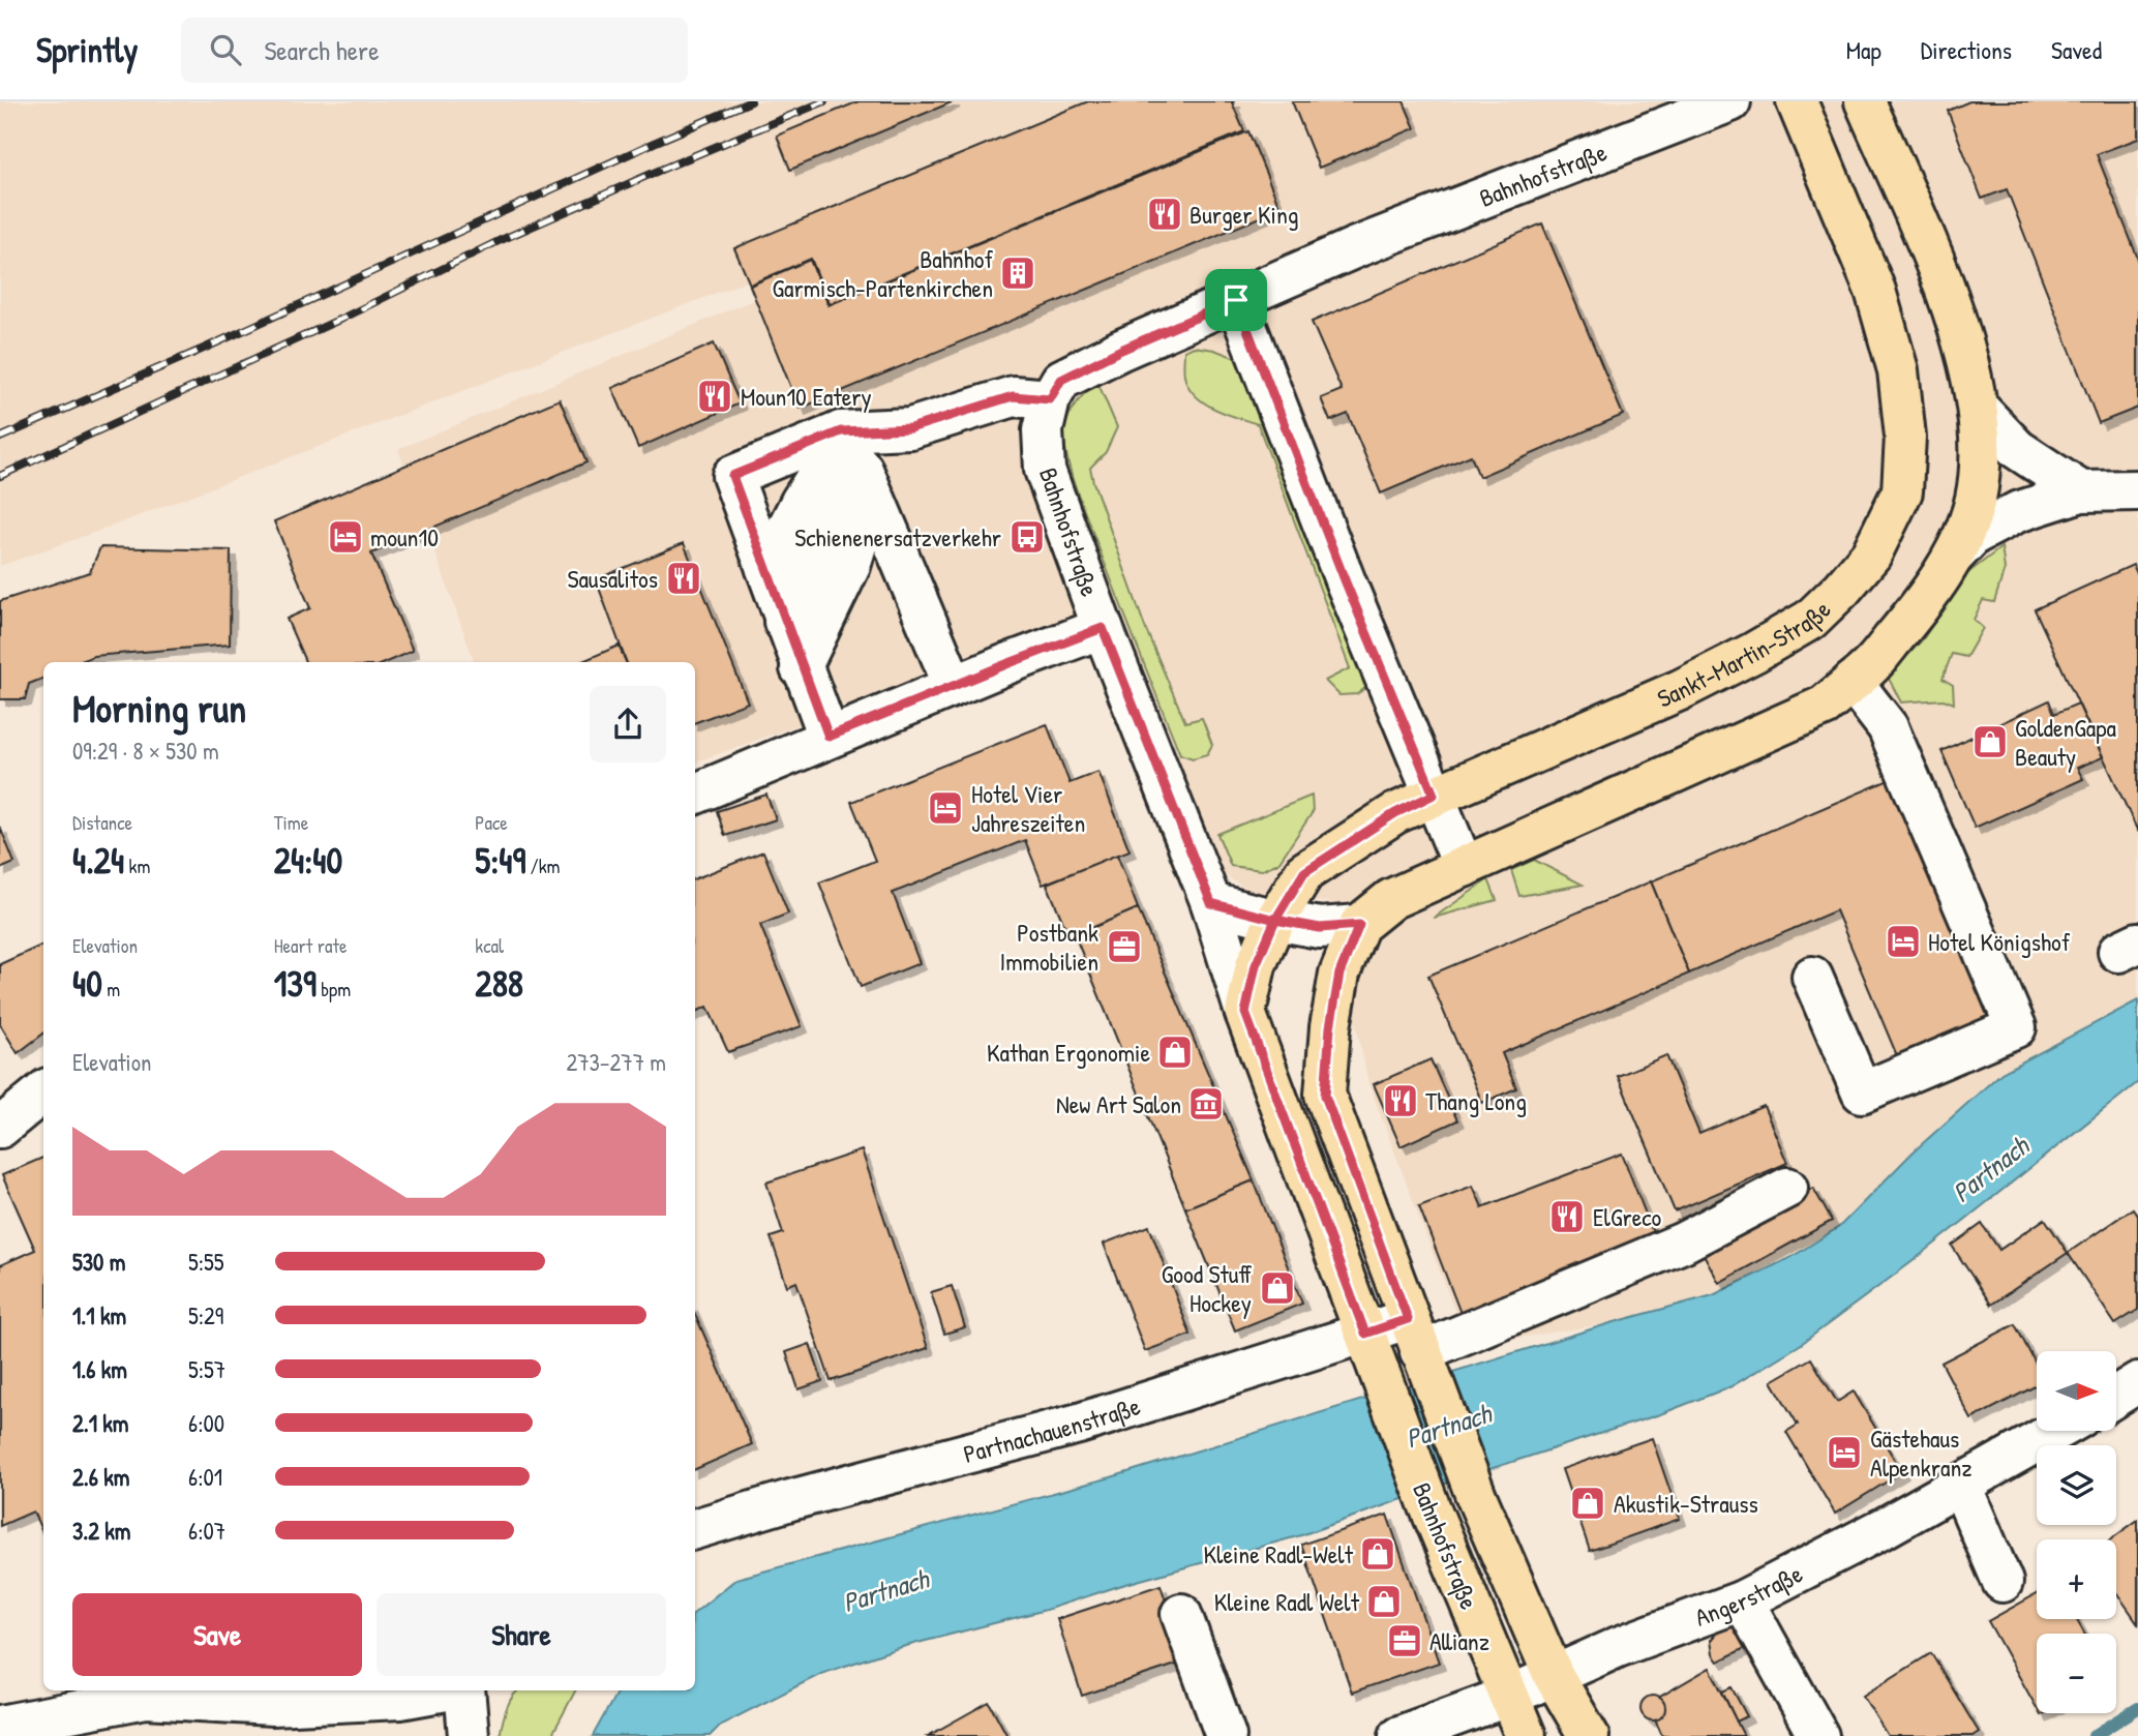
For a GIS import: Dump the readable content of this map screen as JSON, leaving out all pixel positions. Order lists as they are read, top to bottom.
{
  "streets": {
    "main road": ["Bahnhofstraße", "Sankt-Martin-Straße"],
    "street": ["Partnachauenstraße", "Angerstraße"]
  },
  "crossings": [
    ["Bahnhofstraße", "Sankt-Martin-Straße"],
    ["Bahnhofstraße", "Partnachauenstraße"],
    ["Bahnhofstraße", "Angerstraße"]
  ],
  "water": ["Partnach"],
  "places": {
    "restaurant": [
      "Burger King",
      "Moun10 Eatery",
      "Sausalitos",
      "Thang Long",
      "ElGreco"
    ],
    "building": ["Bahnhof Garmisch-Partenkirchen"],
    "hotel": [
      "moun10",
      "Hotel Vier Jahreszeiten",
      "Hotel Königshof",
      "Gästehaus Alpenkranz"
    ],
    "bus stop": ["Schienenersatzverkehr"],
    "shop": [
      "GoldenGapa Beauty",
      "Kathan Ergonomie",
      "Good Stuff Hockey",
      "Akustik-Strauss",
      "Kleine Radl-Welt",
      "Kleine Radl Welt"
    ],
    "office": ["Postbank Immobilien", "Allianz"],
    "museum": ["New Art Salon"]
  },
  "north": "right",
  "page": {
    "header": "Sprintly",
    "search": "Search here",
    "nav": ["Map", "Directions", "Saved"],
    "heading": ["Morning run", "09:29 · 8 × 530 m"],
    "stats": [
      ["Distance", "4.24 km"],
      ["Time", "24:40"],
      ["Pace", "5:49 /km"],
      ["Elevation", "40 m"],
      ["Heart rate", "139 bpm"],
      ["kcal", "288"]
    ],
    "chart": ["Elevation", "273–277 m"],
    "list": [
      {
        "name": "530 m",
        "note": "5:55"
      },
      {
        "name": "1.1 km",
        "note": "5:29"
      },
      {
        "name": "1.6 km",
        "note": "5:57"
      },
      {
        "name": "2.1 km",
        "note": "6:00"
      },
      {
        "name": "2.6 km",
        "note": "6:01"
      },
      {
        "name": "3.2 km",
        "note": "6:07"
      }
    ],
    "map_buttons": ["+", "−"],
    "buttons": ["Save", "Share"]
  }
}
